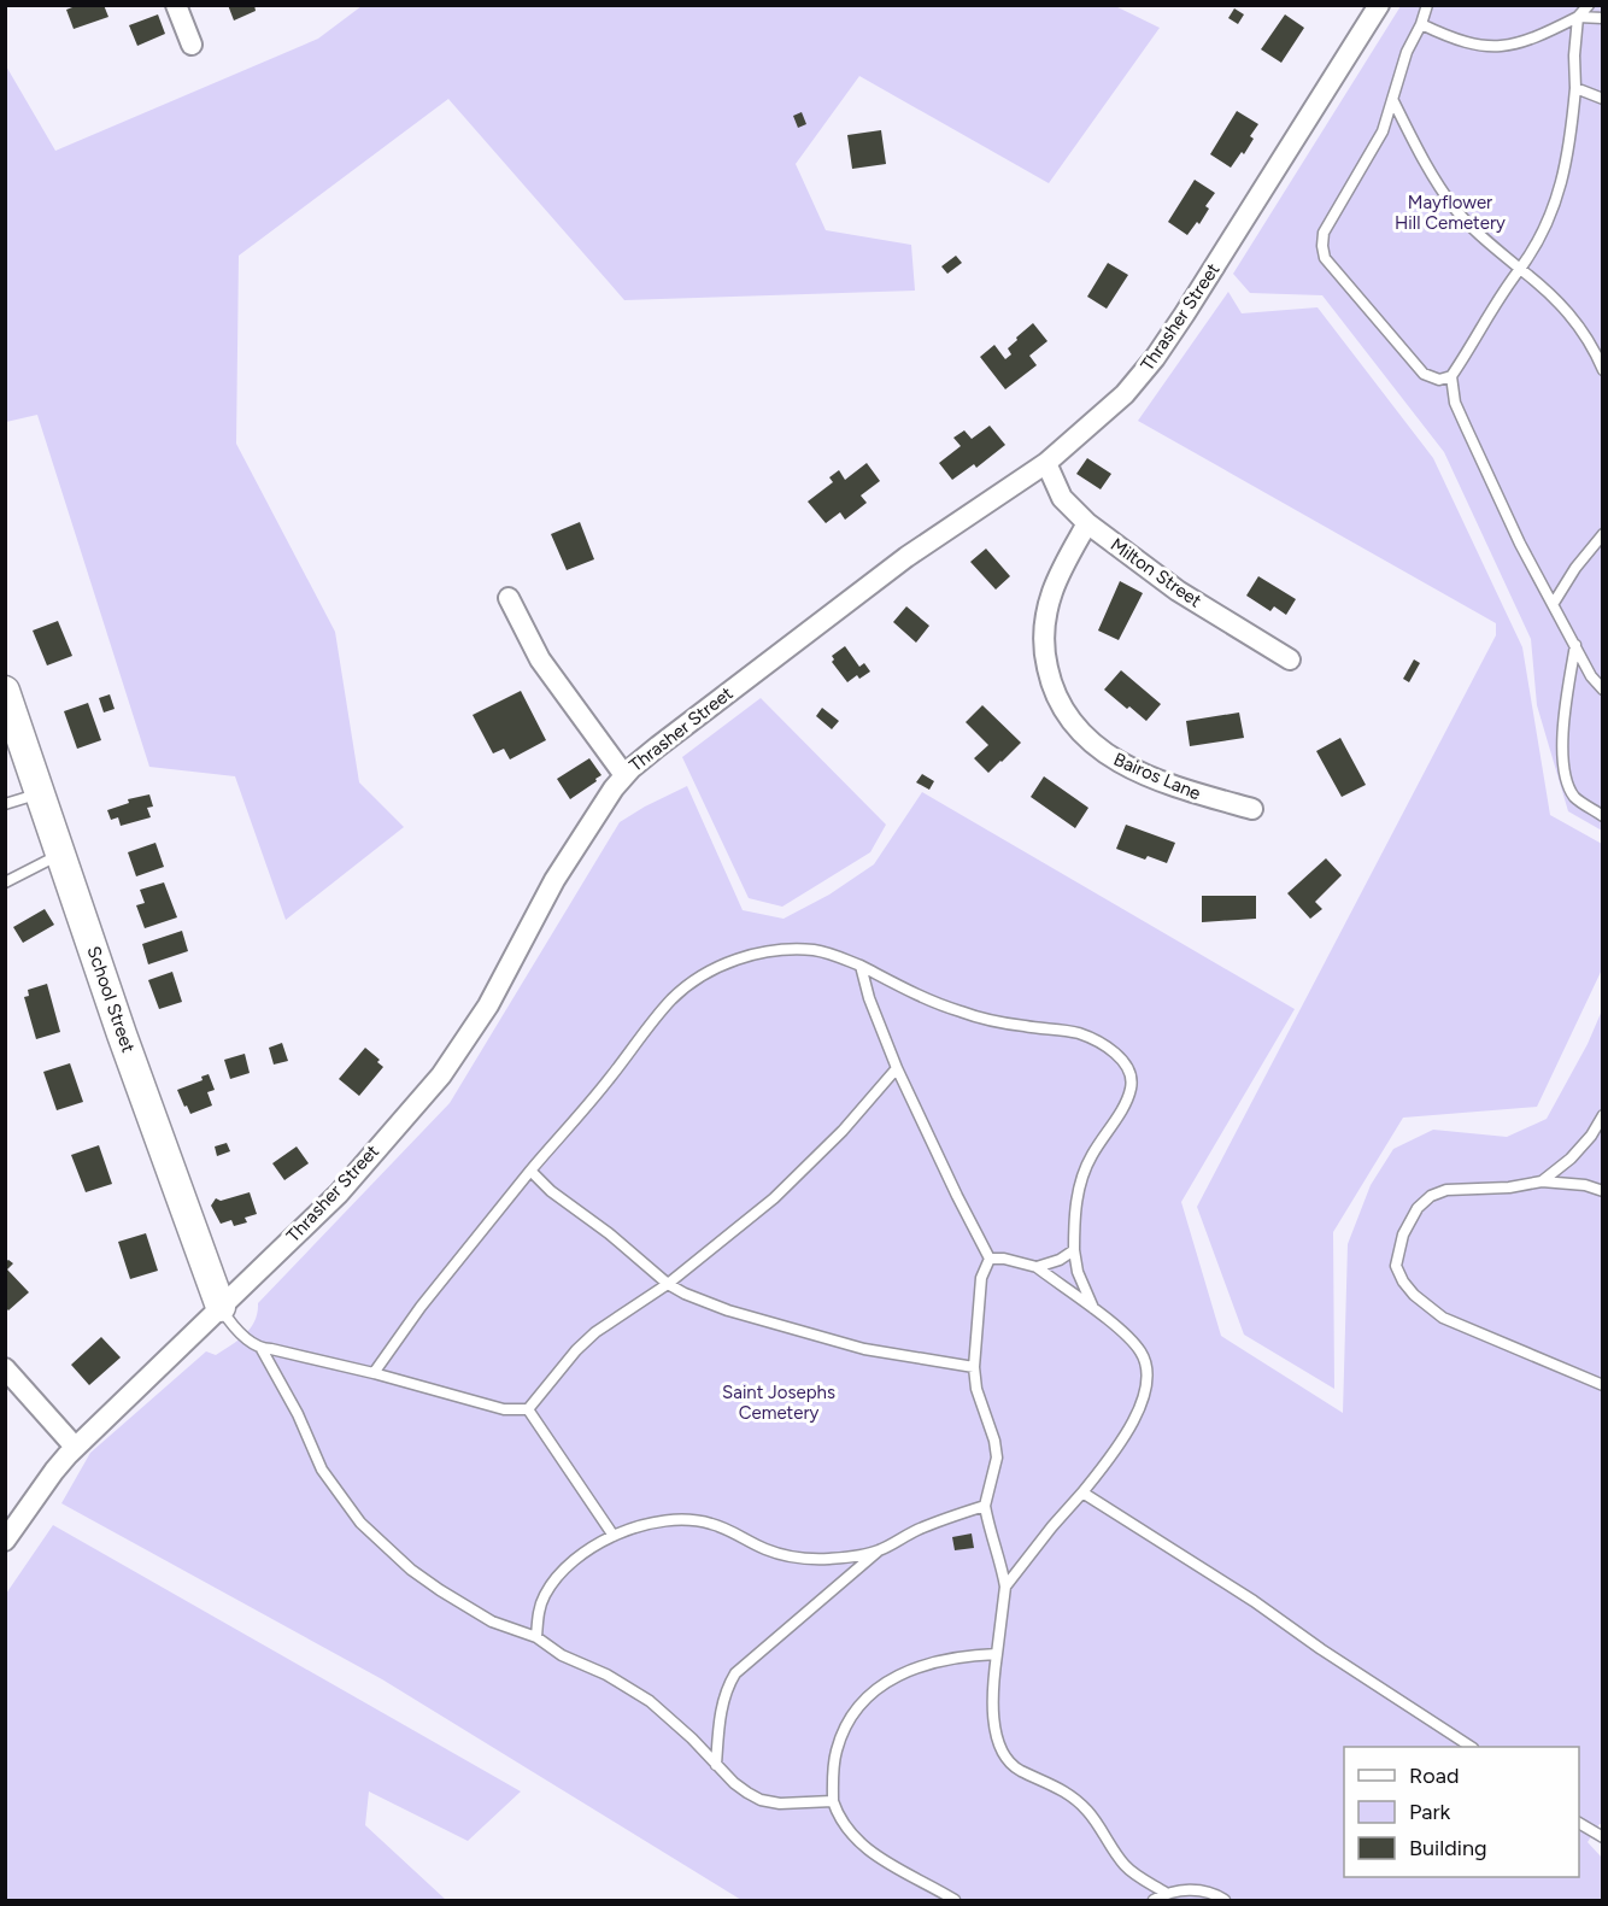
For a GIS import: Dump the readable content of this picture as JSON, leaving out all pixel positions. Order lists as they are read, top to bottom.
{
  "streets": {
    "street": [
      "Thrasher Street",
      "Milton Street",
      "Bairos Lane",
      "School Street"
    ]
  },
  "crossings": [
    ["Thrasher Street", "Milton Street"],
    ["Thrasher Street", "School Street"],
    ["Milton Street", "Bairos Lane"]
  ],
  "parks": ["Mayflower Hill Cemetery", "Saint Josephs Cemetery"],
  "legend": ["Road", "Park", "Building"]
}
